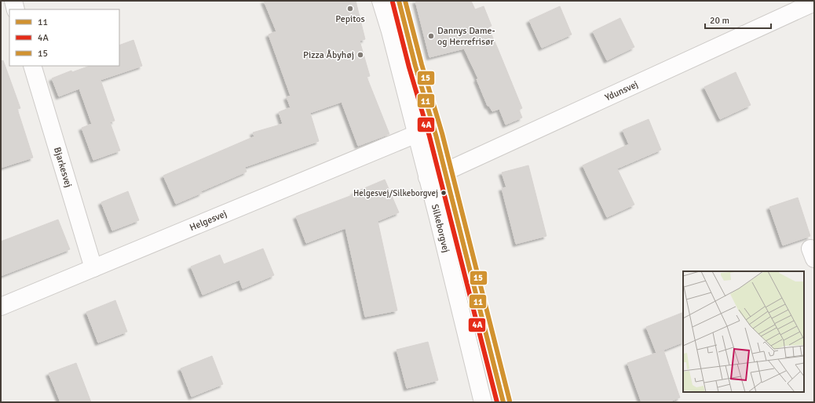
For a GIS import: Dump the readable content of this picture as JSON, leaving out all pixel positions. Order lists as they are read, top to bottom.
{
  "streets": {
    "street": [
      "Ydunsvej",
      "Bjarkesvej",
      "Helgesvej",
      "Silkeborgvej"
    ]
  },
  "crossings": [
    ["Ydunsvej", "Silkeborgvej"],
    ["Bjarkesvej", "Helgesvej"],
    ["Helgesvej", "Silkeborgvej"]
  ],
  "places": [
    "Pepitos",
    "Dannys Dame- og Herrefrisør",
    "Pizza Åbyhøj",
    "Helgesvej/Silkeborgvej"
  ],
  "lines": ["transit line 11", "transit line 15", "transit line 4A"],
  "legend": ["11", "4A", "15"],
  "scale_bar": "20 m"
}
